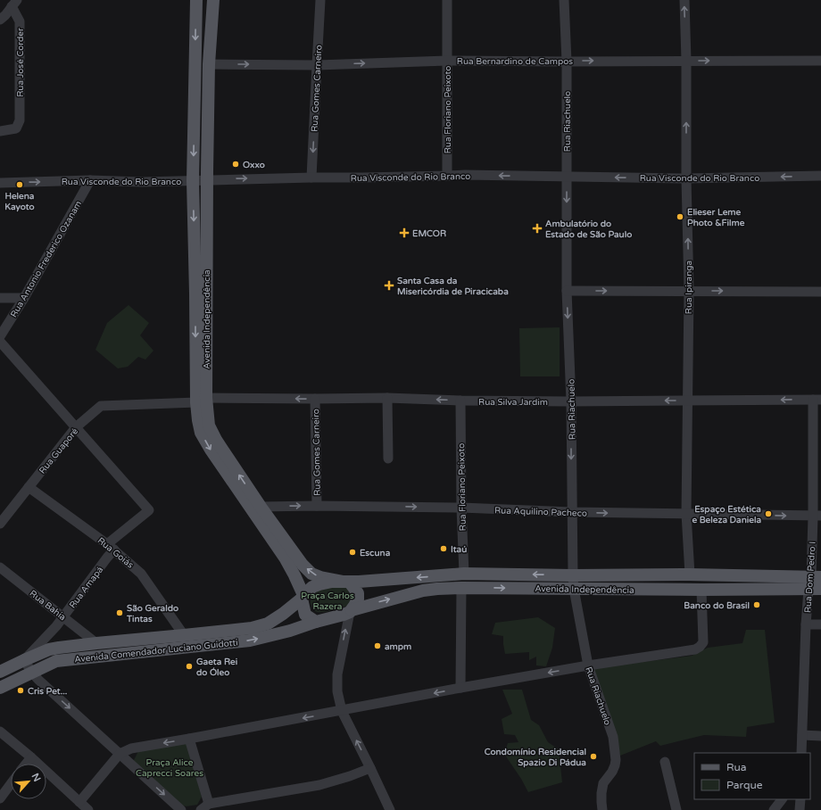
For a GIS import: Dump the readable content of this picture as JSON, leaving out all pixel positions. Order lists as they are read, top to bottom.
{
  "streets": {
    "main road": ["Avenida Independência", "Avenida Comendador Luciano Guidotti"],
    "street": [
      "Rua Bernardino de Campos",
      "Rua José Corder",
      "Rua Gomes Carneiro",
      "Rua Floriano Peixoto",
      "Rua Riachuelo",
      "Rua Visconde do Rio Branco",
      "Rua Antonio Frederico Ozanam",
      "Rua Ipiranga",
      "Rua Silva Jardim",
      "Rua Guaporé",
      "Rua Aquilino Pacheco",
      "Rua Goiás",
      "Rua Dom Pedro I",
      "Rua Amapá",
      "Rua Bahia"
    ]
  },
  "crossings": [
    ["Rua Bernardino de Campos", "Rua Gomes Carneiro"],
    ["Rua Bernardino de Campos", "Rua Floriano Peixoto"],
    ["Rua Bernardino de Campos", "Rua Riachuelo"],
    ["Rua Bernardino de Campos", "Rua Ipiranga"],
    ["Rua Bernardino de Campos", "Avenida Independência"],
    ["Rua Gomes Carneiro", "Rua Visconde do Rio Branco"],
    ["Rua Gomes Carneiro", "Rua Silva Jardim"],
    ["Rua Gomes Carneiro", "Rua Aquilino Pacheco"],
    ["Rua Floriano Peixoto", "Rua Visconde do Rio Branco"],
    ["Rua Floriano Peixoto", "Avenida Independência"],
    ["Rua Floriano Peixoto", "Rua Silva Jardim"],
    ["Rua Floriano Peixoto", "Rua Aquilino Pacheco"],
    ["Rua Riachuelo", "Rua Visconde do Rio Branco"],
    ["Rua Riachuelo", "Avenida Independência"],
    ["Rua Riachuelo", "Rua Silva Jardim"],
    ["Rua Riachuelo", "Rua Aquilino Pacheco"],
    ["Rua Visconde do Rio Branco", "Rua Antonio Frederico Ozanam"],
    ["Rua Visconde do Rio Branco", "Rua Ipiranga"],
    ["Rua Visconde do Rio Branco", "Avenida Independência"],
    ["Rua Ipiranga", "Avenida Independência"],
    ["Rua Ipiranga", "Rua Silva Jardim"],
    ["Rua Ipiranga", "Rua Aquilino Pacheco"],
    ["Avenida Independência", "Rua Silva Jardim"],
    ["Avenida Independência", "Rua Guaporé"],
    ["Avenida Independência", "Rua Aquilino Pacheco"],
    ["Avenida Independência", "Rua Dom Pedro I"],
    ["Avenida Independência", "Avenida Comendador Luciano Guidotti"],
    ["Rua Silva Jardim", "Rua Guaporé"],
    ["Rua Silva Jardim", "Rua Dom Pedro I"],
    ["Rua Guaporé", "Rua Goiás"],
    ["Rua Guaporé", "Rua Amapá"],
    ["Rua Aquilino Pacheco", "Rua Dom Pedro I"],
    ["Rua Goiás", "Rua Amapá"],
    ["Rua Goiás", "Avenida Comendador Luciano Guidotti"],
    ["Rua Amapá", "Rua Bahia"],
    ["Rua Amapá", "Avenida Comendador Luciano Guidotti"],
    ["Rua Bahia", "Avenida Comendador Luciano Guidotti"]
  ],
  "one_way": [
    "Rua Bernardino de Campos",
    "Rua Gomes Carneiro",
    "Rua Riachuelo",
    "Rua Ipiranga",
    "Rua Silva Jardim",
    "Rua Aquilino Pacheco"
  ],
  "parks": ["Praça Carlos Razera", "Praça Alice Caprecci Soares"],
  "places": {
    "other": [
      "Oxxo",
      "Helena Kayoto",
      "Elieser Leme Photo &Filme",
      "Espaço Estética e Beleza Daniela",
      "Itaú",
      "Escuna",
      "Banco do Brasil",
      "São Geraldo Tintas",
      "ampm",
      "Gaeta Rei do Óleo",
      "Cris Pet...",
      "Condomínio Residencial Spazio Di Pádua"
    ],
    "health": ["Ambulatório do Estado de São Paulo", "EMCOR", "Santa Casa da Misericórdia de Piracicaba"]
  },
  "legend": ["Rua", "Parque"],
  "north": "top right"
}
